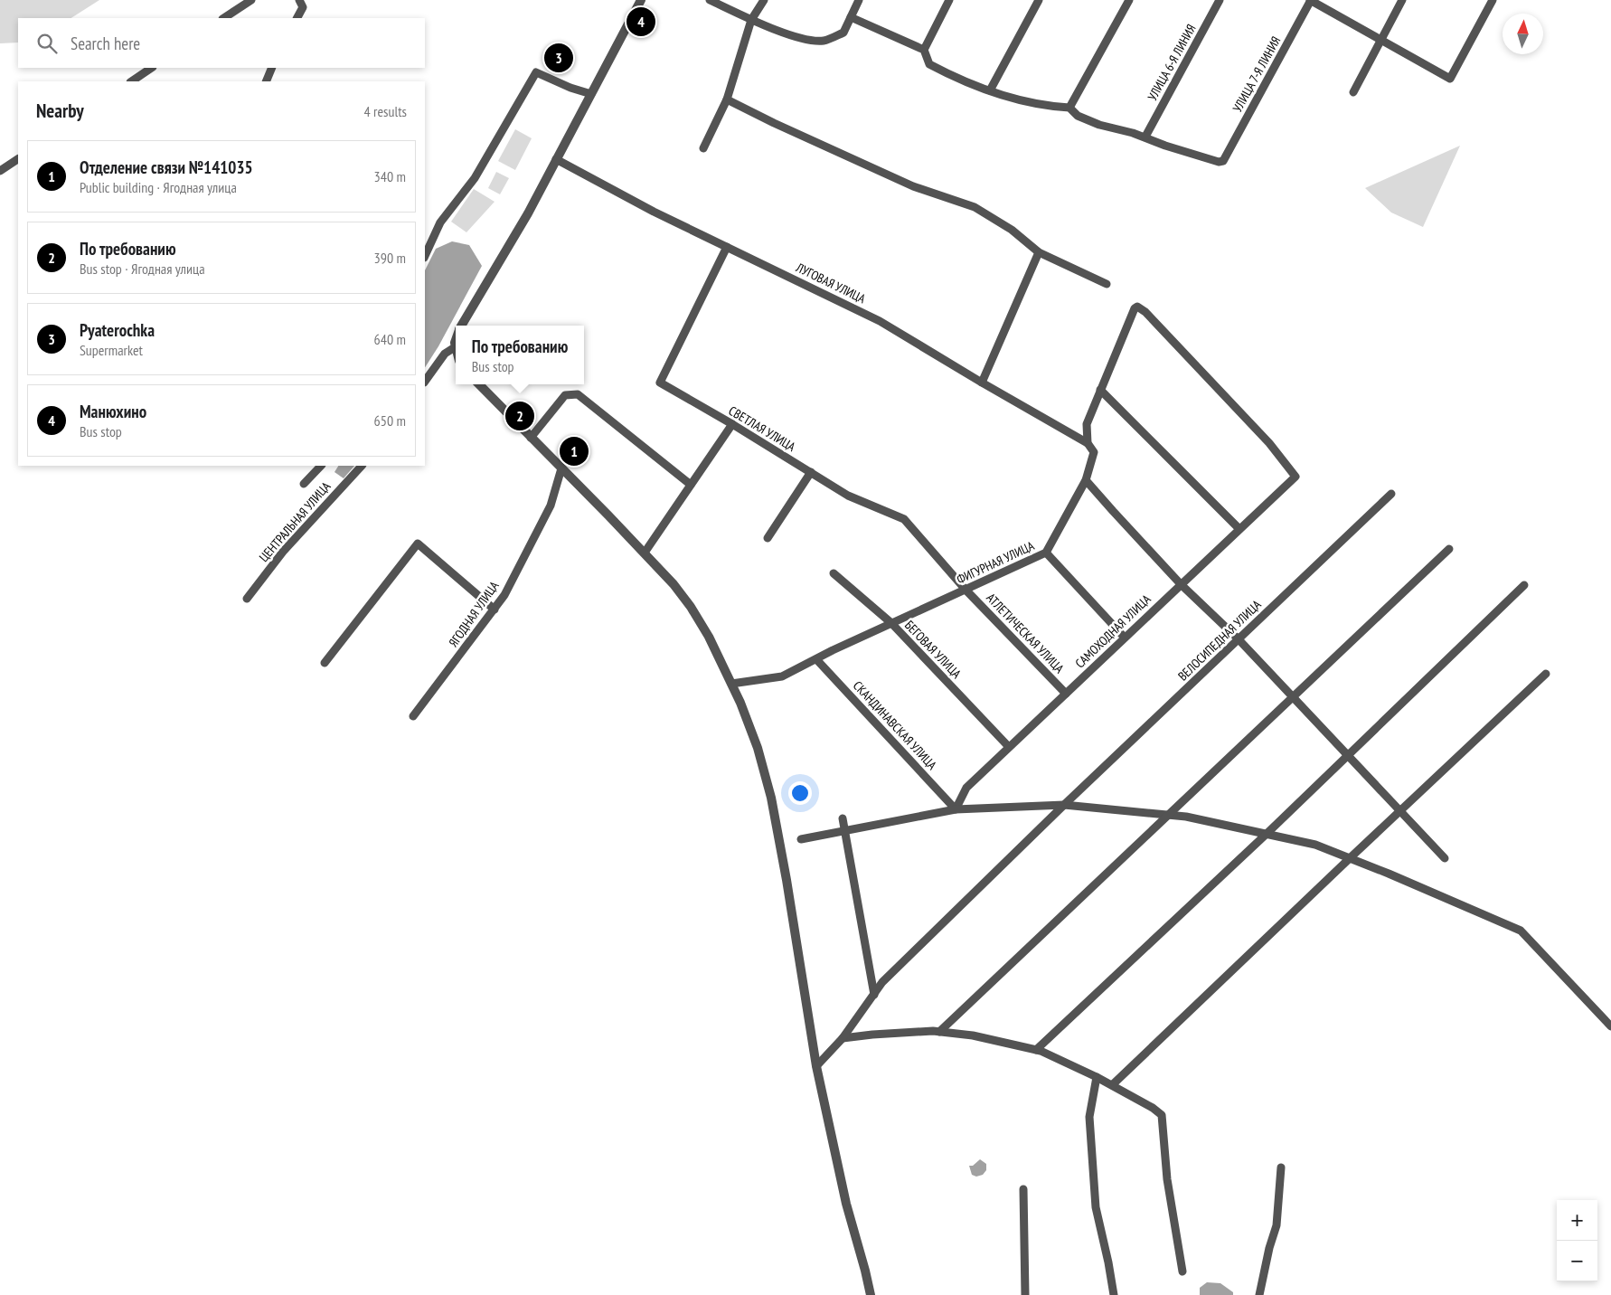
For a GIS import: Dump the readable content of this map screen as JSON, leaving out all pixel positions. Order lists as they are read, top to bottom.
{
  "streets": {
    "street": [
      "УЛИЦА 6-Я ЛИНИЯ",
      "УЛИЦА 7-Я ЛИНИЯ",
      "ЛУГОВАЯ УЛИЦА",
      "СВЕТЛАЯ УЛИЦА",
      "ЦЕНТРАЛЬНАЯ УЛИЦА",
      "ФИГУРНАЯ УЛИЦА",
      "ЯГОДНАЯ УЛИЦА",
      "САМОХОДНАЯ УЛИЦА",
      "АТЛЕТИЧЕСКАЯ УЛИЦА",
      "ВЕЛОСИПЕДНАЯ УЛИЦА",
      "БЕГОВАЯ УЛИЦА",
      "СКАНДИНАВСКАЯ УЛИЦА"
    ]
  },
  "crossings": [
    ["УЛИЦА 6-Я ЛИНИЯ", "УЛИЦА 7-Я ЛИНИЯ"],
    ["ЛУГОВАЯ УЛИЦА", "СВЕТЛАЯ УЛИЦА"],
    ["ЛУГОВАЯ УЛИЦА", "ФИГУРНАЯ УЛИЦА"],
    ["СВЕТЛАЯ УЛИЦА", "ФИГУРНАЯ УЛИЦА"],
    ["СВЕТЛАЯ УЛИЦА", "АТЛЕТИЧЕСКАЯ УЛИЦА"],
    ["ФИГУРНАЯ УЛИЦА", "САМОХОДНАЯ УЛИЦА"],
    ["ФИГУРНАЯ УЛИЦА", "АТЛЕТИЧЕСКАЯ УЛИЦА"],
    ["ФИГУРНАЯ УЛИЦА", "БЕГОВАЯ УЛИЦА"],
    ["ФИГУРНАЯ УЛИЦА", "СКАНДИНАВСКАЯ УЛИЦА"],
    ["САМОХОДНАЯ УЛИЦА", "АТЛЕТИЧЕСКАЯ УЛИЦА"],
    ["САМОХОДНАЯ УЛИЦА", "БЕГОВАЯ УЛИЦА"],
    ["САМОХОДНАЯ УЛИЦА", "СКАНДИНАВСКАЯ УЛИЦА"]
  ],
  "north": "top",
  "page": {
    "pins": [
      "4",
      "3",
      "2",
      "1"
    ],
    "search": "Search here",
    "heading": ["Nearby", "4 results"],
    "list": [
      {
        "mark": "1",
        "name": "Отделение связи №141035",
        "note": "Public building · Ягодная улица",
        "value": "340 m"
      },
      {
        "mark": "2",
        "name": "По требованию",
        "note": "Bus stop · Ягодная улица",
        "value": "390 m"
      },
      {
        "mark": "3",
        "name": "Pyaterochka",
        "note": "Supermarket",
        "value": "640 m"
      },
      {
        "mark": "4",
        "name": "Манюхино",
        "note": "Bus stop",
        "value": "650 m"
      }
    ],
    "popup": ["По требованию", "Bus stop"],
    "map_buttons": ["+", "−"]
  }
}
